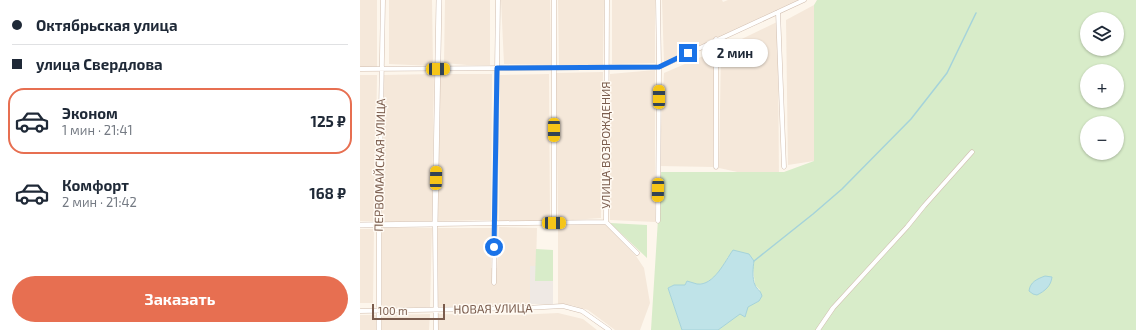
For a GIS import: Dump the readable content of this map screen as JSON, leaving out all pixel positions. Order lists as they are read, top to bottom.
{
  "streets": {
    "street": ["УЛИЦА ВОЗРОЖДЕНИЯ", "ПЕРВОМАЙСКАЯ УЛИЦА", "НОВАЯ УЛИЦА"]
  },
  "crossings": [
    ["ПЕРВОМАЙСКАЯ УЛИЦА", "НОВАЯ УЛИЦА"]
  ],
  "scale_bar": "100 m",
  "page": {
    "banner": ["Октябрьская улица", "улица Свердлова"],
    "map_buttons": ["+", "−"],
    "bubble": "2 мин",
    "list": [
      {
        "name": "Эконом",
        "note": "1 мин · 21:41",
        "value": "125 ₽"
      },
      {
        "name": "Комфорт",
        "note": "2 мин · 21:42",
        "value": "168 ₽"
      }
    ],
    "buttons": "Заказать",
    "scale": "100 m"
  }
}
